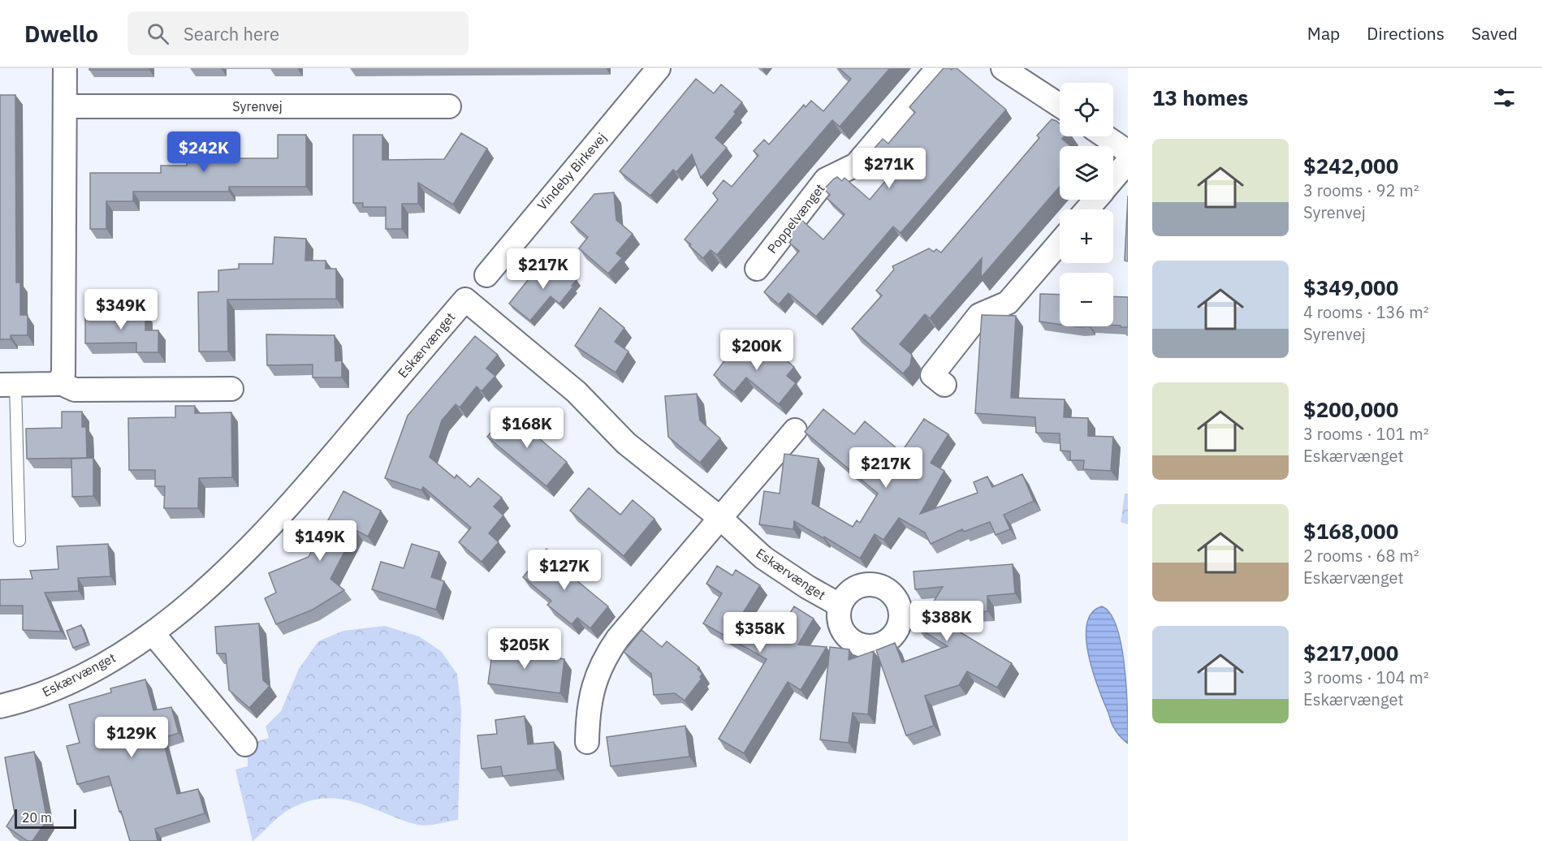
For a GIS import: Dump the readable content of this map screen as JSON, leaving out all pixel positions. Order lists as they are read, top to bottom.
{
  "streets": {
    "street": [
      "Syrenvej",
      "Vindeby Birkevej",
      "Poppelvænget",
      "Eskærvænget"
    ]
  },
  "scale_bar": "20 m",
  "page": {
    "header": "Dwello",
    "search": "Search here",
    "nav": ["Map", "Directions", "Saved"],
    "heading": "13 homes",
    "map_buttons": ["+", "−"],
    "list": [
      {
        "name": "$242,000",
        "note": "3 rooms · 92 m² · Syrenvej"
      },
      {
        "name": "$349,000",
        "note": "4 rooms · 136 m² · Syrenvej"
      },
      {
        "name": "$200,000",
        "note": "3 rooms · 101 m² · Eskærvænget"
      },
      {
        "name": "$168,000",
        "note": "2 rooms · 68 m² · Eskærvænget"
      },
      {
        "name": "$217,000",
        "note": "3 rooms · 104 m² · Eskærvænget"
      }
    ],
    "price": [
      "$242K",
      "$271K",
      "$217K",
      "$349K",
      "$200K",
      "$168K",
      "$217K",
      "$149K",
      "$127K",
      "$388K",
      "$358K",
      "$205K",
      "$129K"
    ],
    "scale": "20 m"
  }
}
